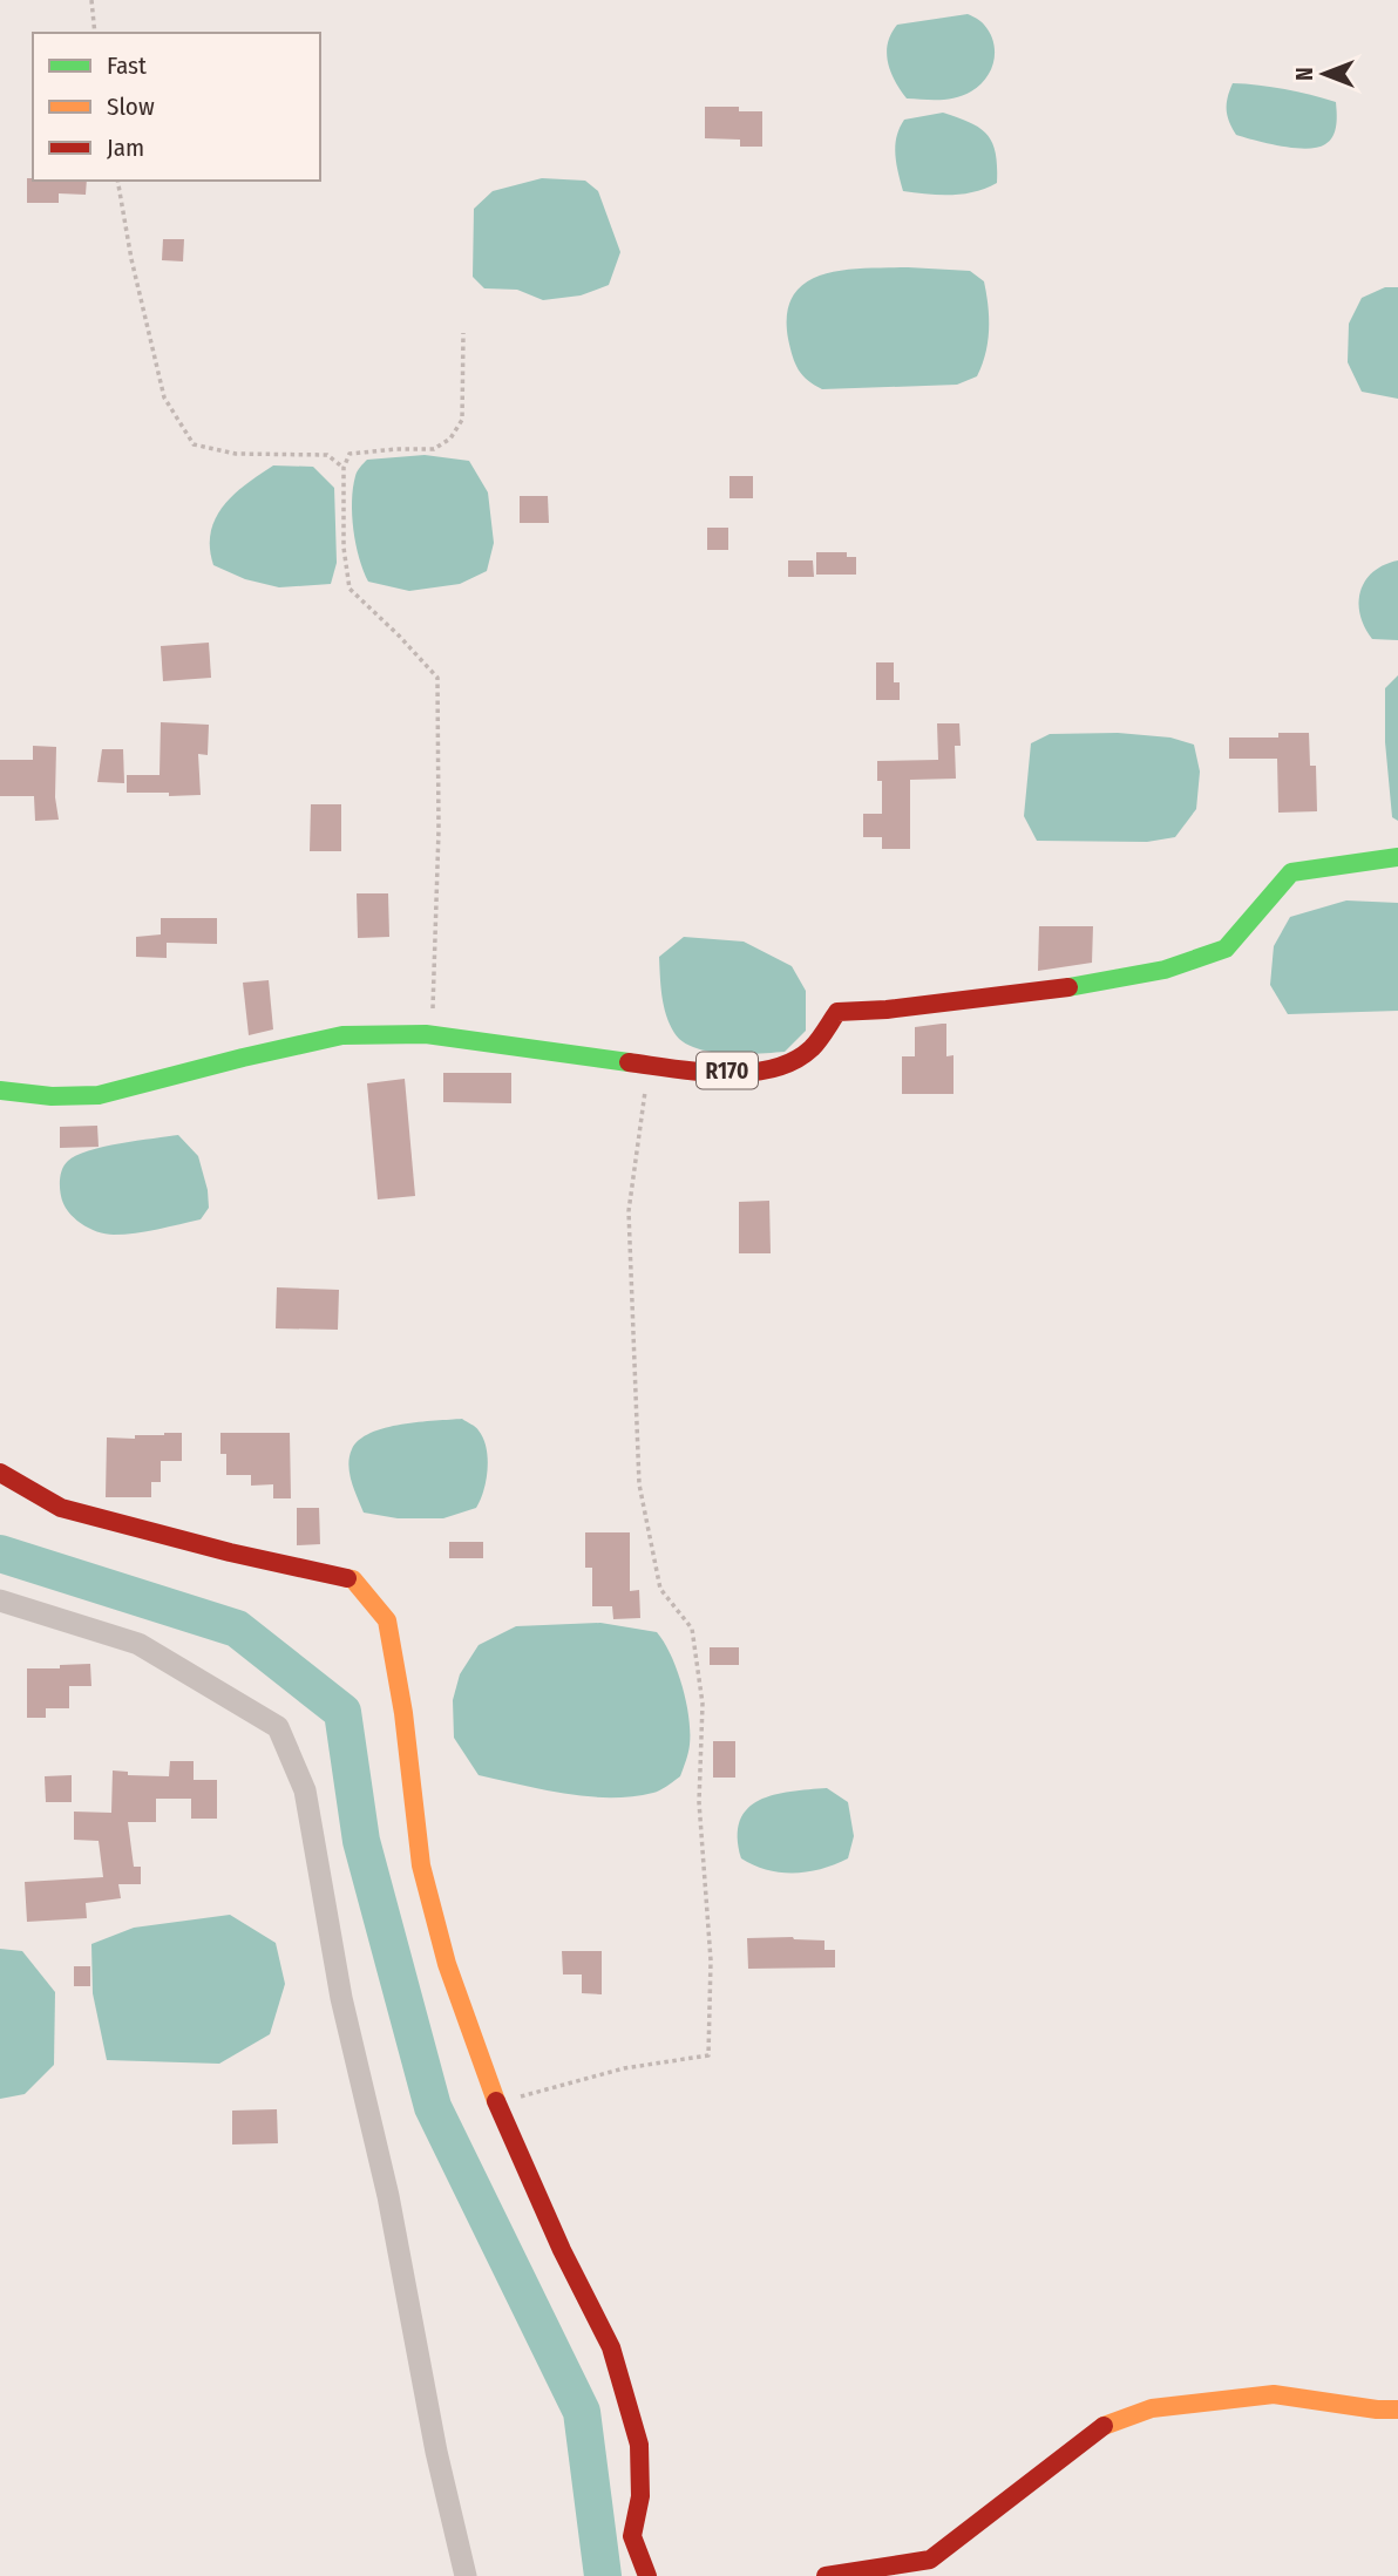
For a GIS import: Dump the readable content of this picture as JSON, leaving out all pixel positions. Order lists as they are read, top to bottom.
{
  "streets": {
    "street": ["R170"]
  },
  "legend": ["Fast", "Slow", "Jam"],
  "north": "left"
}
